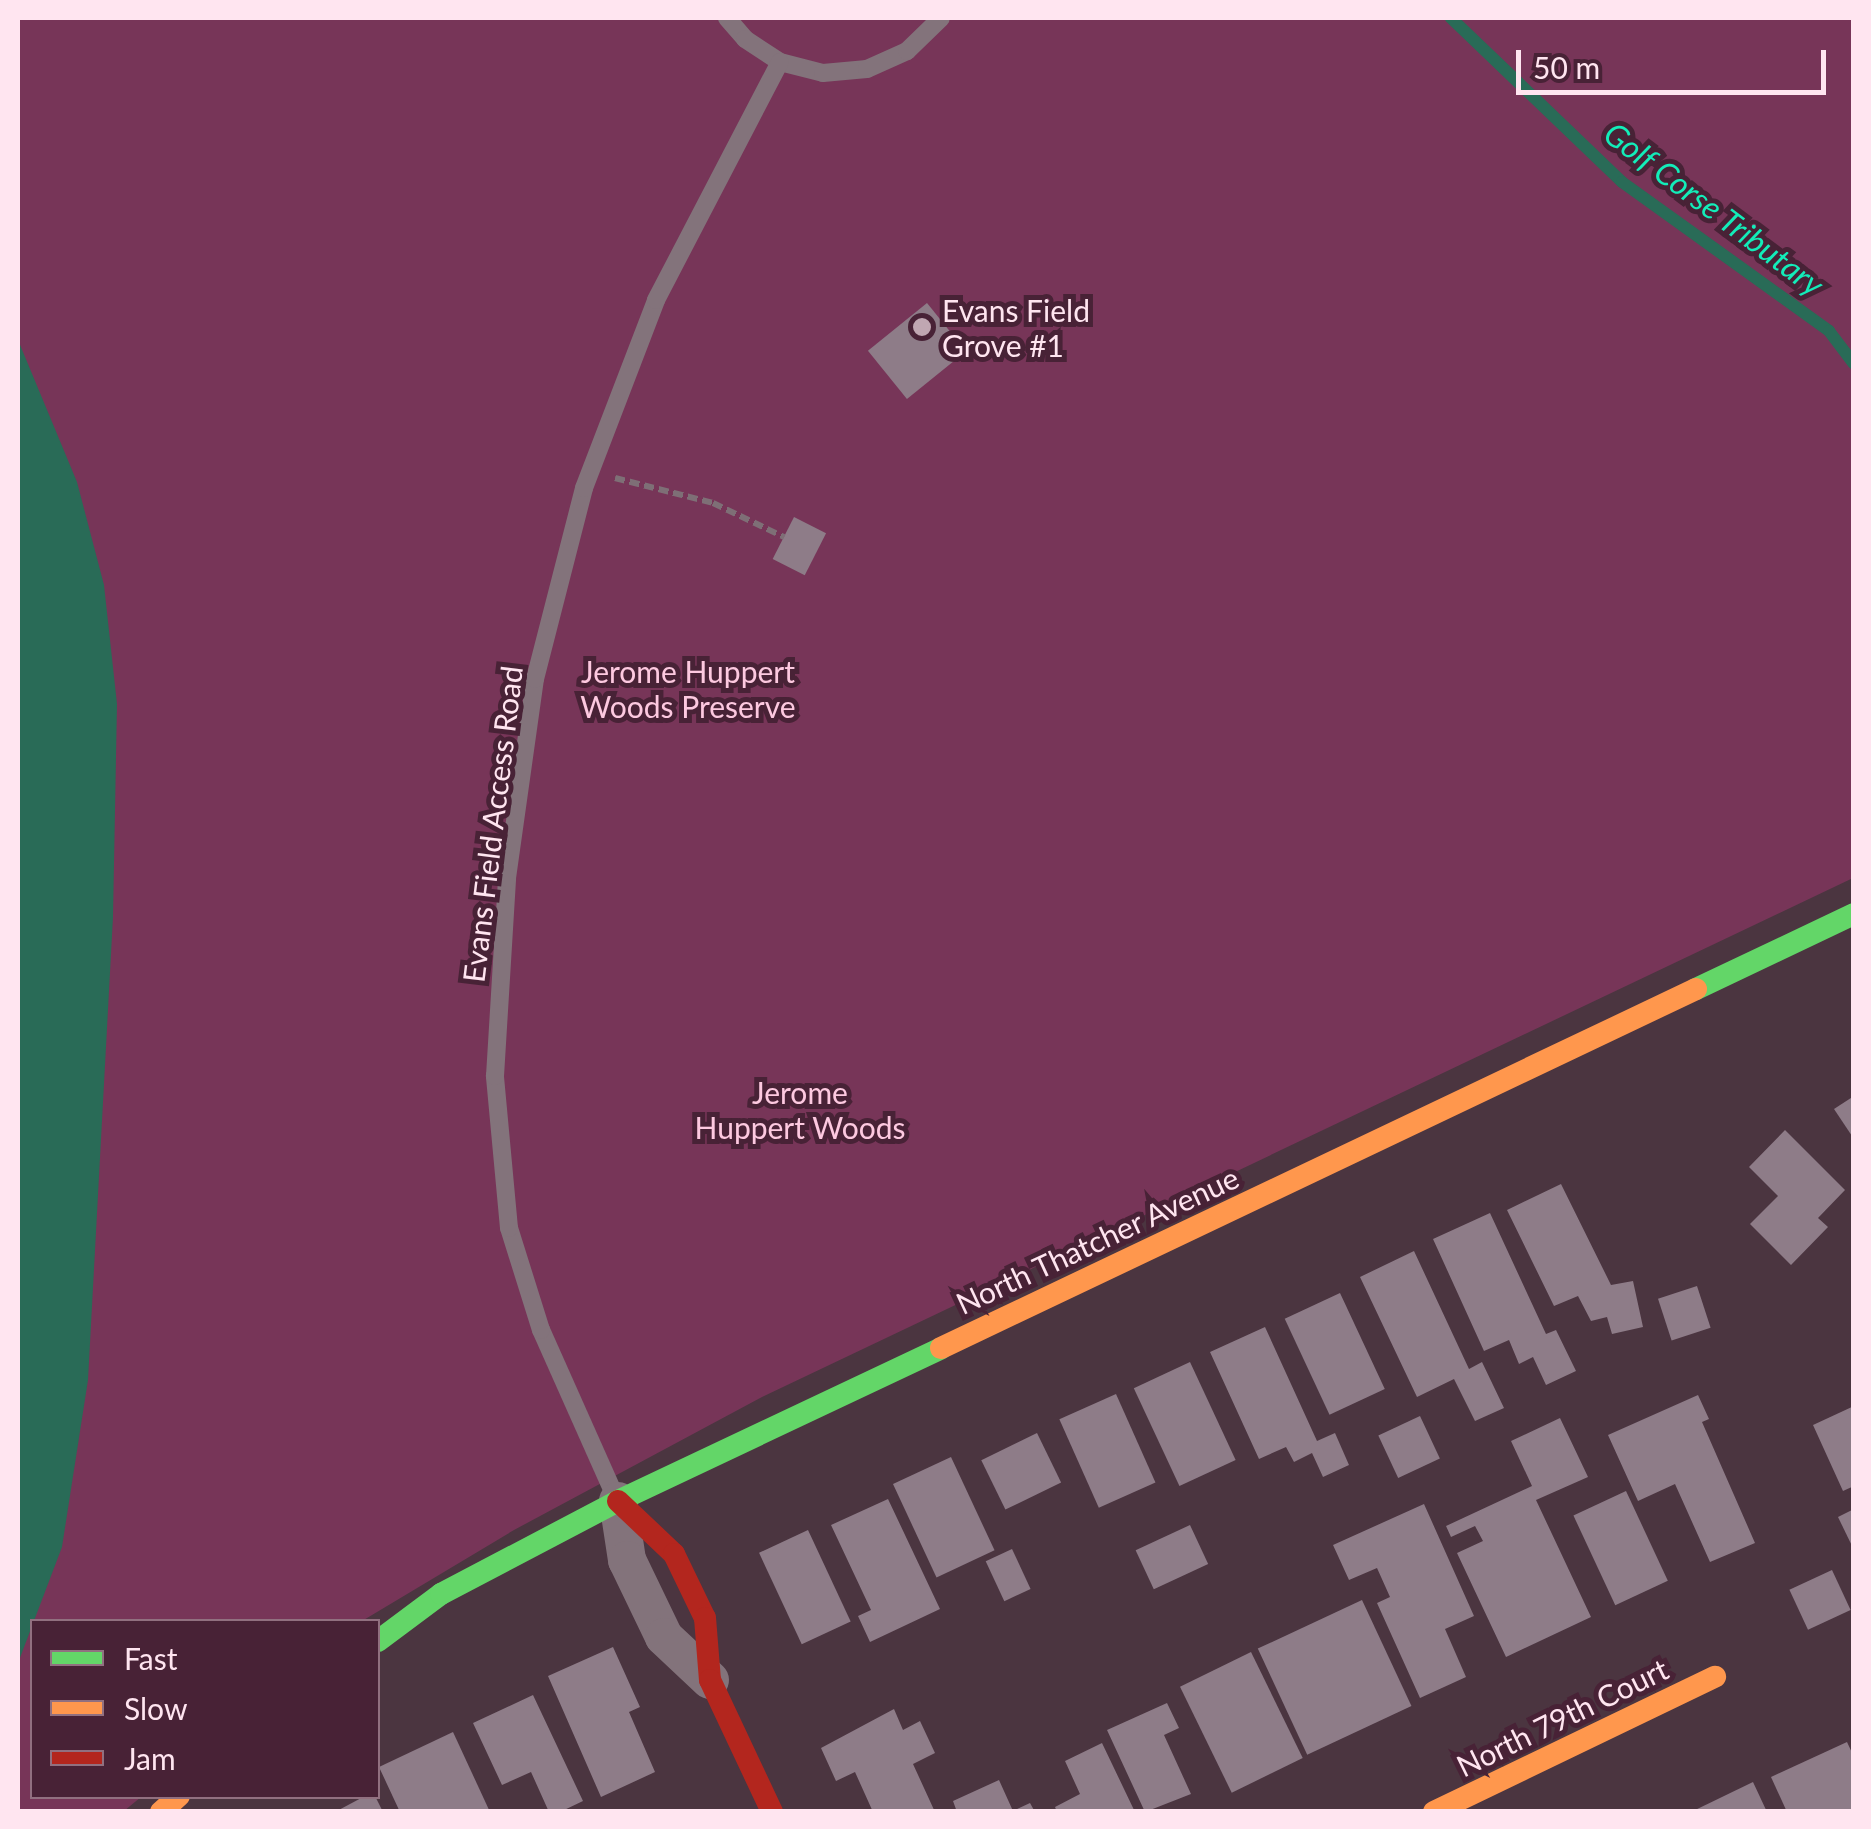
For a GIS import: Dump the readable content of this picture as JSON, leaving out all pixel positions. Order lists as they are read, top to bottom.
{
  "streets": {
    "street": ["North Thatcher Avenue", "North 79th Court"],
    "lane": ["Evans Field Access Road"]
  },
  "crossings": [
    ["Evans Field Access Road", "North Thatcher Avenue"]
  ],
  "water": ["Golf Corse Tributary"],
  "parks": ["Jerome Huppert Woods Preserve", "Jerome Huppert Woods"],
  "places": ["Evans Field Grove #1"],
  "legend": ["Fast", "Slow", "Jam"],
  "scale_bar": "50 m"
}
